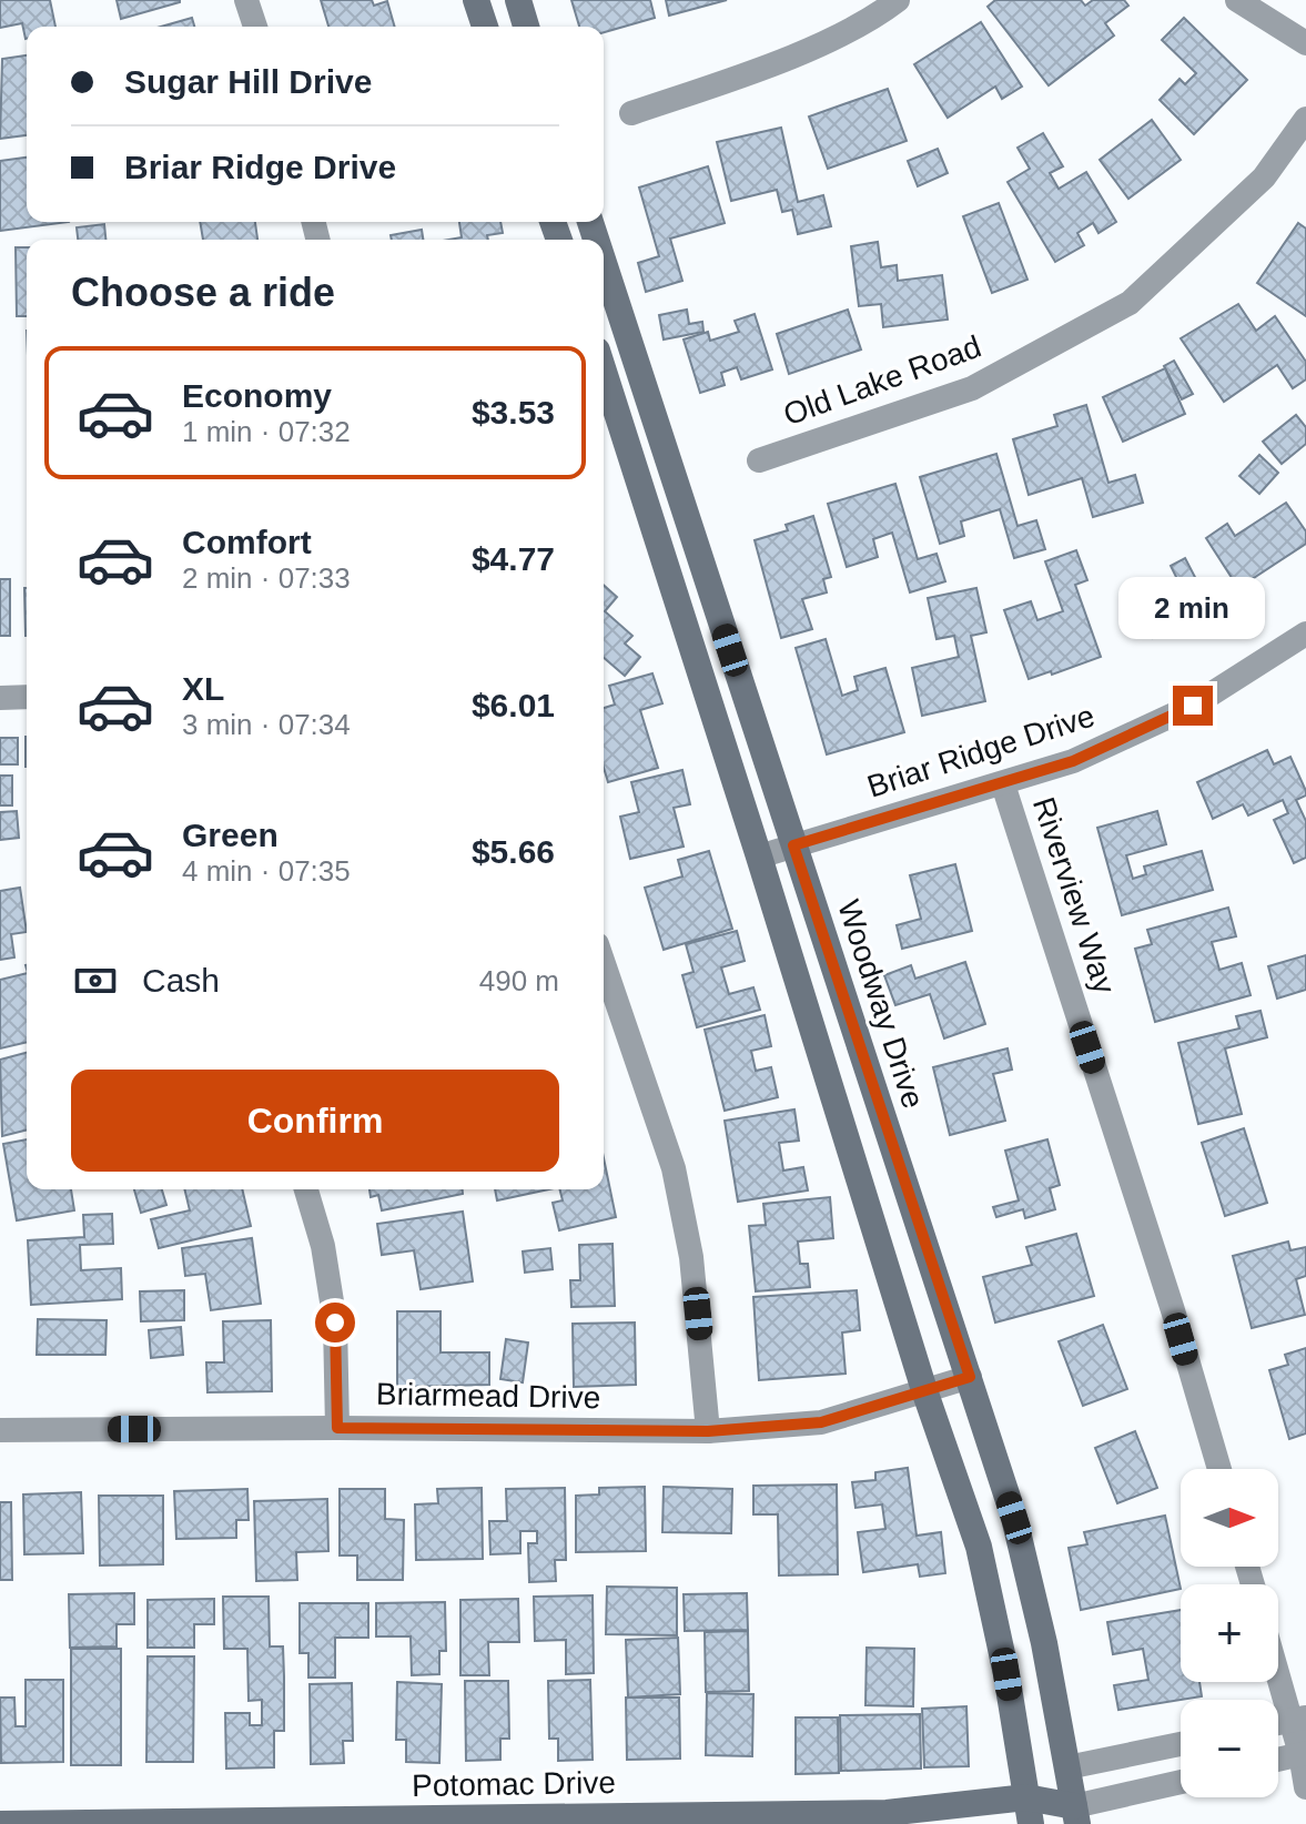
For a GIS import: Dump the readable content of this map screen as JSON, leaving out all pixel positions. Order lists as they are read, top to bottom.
{
  "streets": {
    "main road": ["Woodway Drive", "Potomac Drive"],
    "street": [
      "Old Lake Road",
      "Briar Ridge Drive",
      "Riverview Way",
      "Briarmead Drive"
    ]
  },
  "crossings": [
    ["Briar Ridge Drive", "Riverview Way"],
    ["Briar Ridge Drive", "Woodway Drive"],
    ["Woodway Drive", "Briarmead Drive"],
    ["Woodway Drive", "Potomac Drive"]
  ],
  "north": "right",
  "page": {
    "banner": ["Sugar Hill Drive", "Briar Ridge Drive"],
    "heading": "Choose a ride",
    "list": [
      {
        "name": "Economy",
        "note": "1 min · 07:32",
        "value": "$3.53"
      },
      {
        "name": "Comfort",
        "note": "2 min · 07:33",
        "value": "$4.77"
      },
      {
        "name": "XL",
        "note": "3 min · 07:34",
        "value": "$6.01"
      },
      {
        "name": "Green",
        "note": "4 min · 07:35",
        "value": "$5.66"
      }
    ],
    "bubble": "2 min",
    "pay": ["Cash", "490 m"],
    "buttons": "Confirm",
    "map_buttons": ["+", "−"]
  }
}
